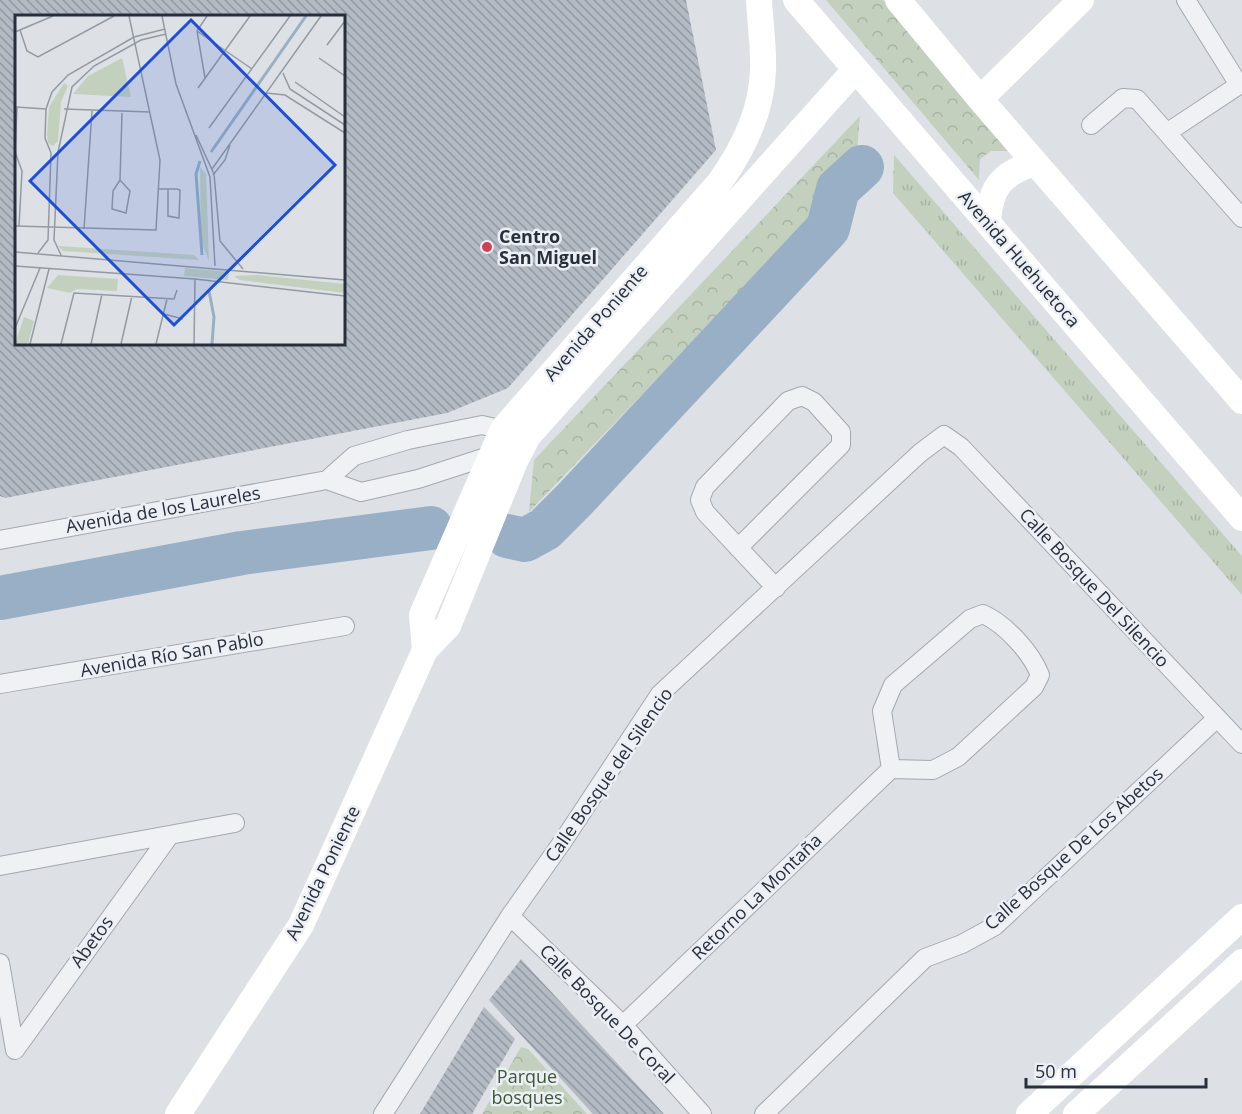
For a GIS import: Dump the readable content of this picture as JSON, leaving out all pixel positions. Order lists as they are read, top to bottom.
{
  "streets": {
    "main road": ["Avenida Huehuetoca", "Avenida Poniente"],
    "street": [
      "Avenida de los Laureles",
      "Calle Bosque Del Silencio",
      "Avenida Río San Pablo",
      "Calle Bosque del Silencio",
      "Calle Bosque De Los Abetos",
      "Retorno La Montaña",
      "Abetos",
      "Calle Bosque De Coral"
    ]
  },
  "crossings": [
    ["Avenida Huehuetoca", "Avenida Poniente"],
    ["Avenida Poniente", "Avenida de los Laureles"],
    ["Calle Bosque Del Silencio", "Calle Bosque del Silencio"],
    ["Calle Bosque Del Silencio", "Calle Bosque De Los Abetos"],
    ["Calle Bosque del Silencio", "Calle Bosque De Coral"],
    ["Retorno La Montaña", "Calle Bosque De Coral"]
  ],
  "parks": ["Parque bosques"],
  "places": ["Centro San Miguel"],
  "scale_bar": "50 m"
}
